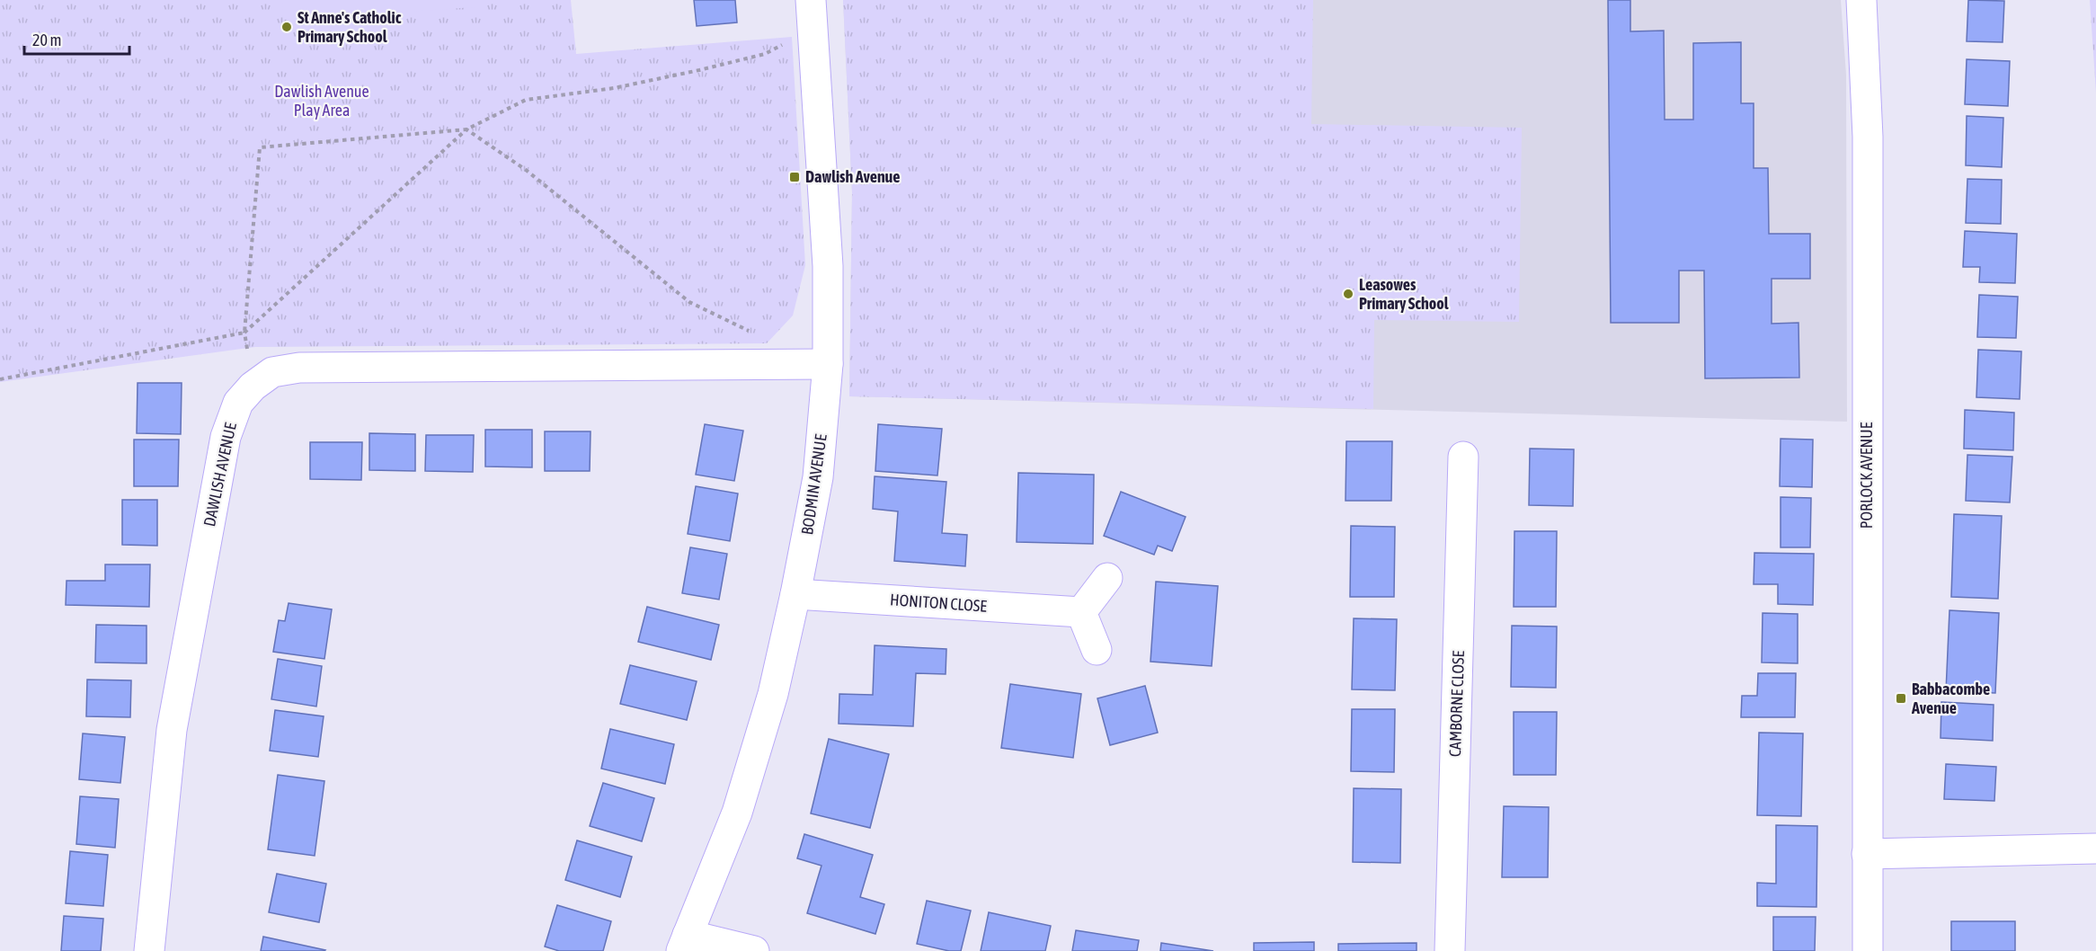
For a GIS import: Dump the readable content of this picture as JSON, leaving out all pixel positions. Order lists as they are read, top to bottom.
{
  "streets": {
    "street": [
      "DAWLISH AVENUE",
      "PORLOCK AVENUE",
      "BODMIN AVENUE",
      "HONITON CLOSE",
      "CAMBORNE CLOSE"
    ]
  },
  "crossings": [
    ["DAWLISH AVENUE", "BODMIN AVENUE"],
    ["BODMIN AVENUE", "HONITON CLOSE"]
  ],
  "parks": ["Dawlish Avenue Play Area"],
  "places": {
    "other": ["St Anne's Catholic Primary School", "Leasowes Primary School"],
    "transit": ["Dawlish Avenue", "Babbacombe Avenue"]
  },
  "scale_bar": "20 m"
}
